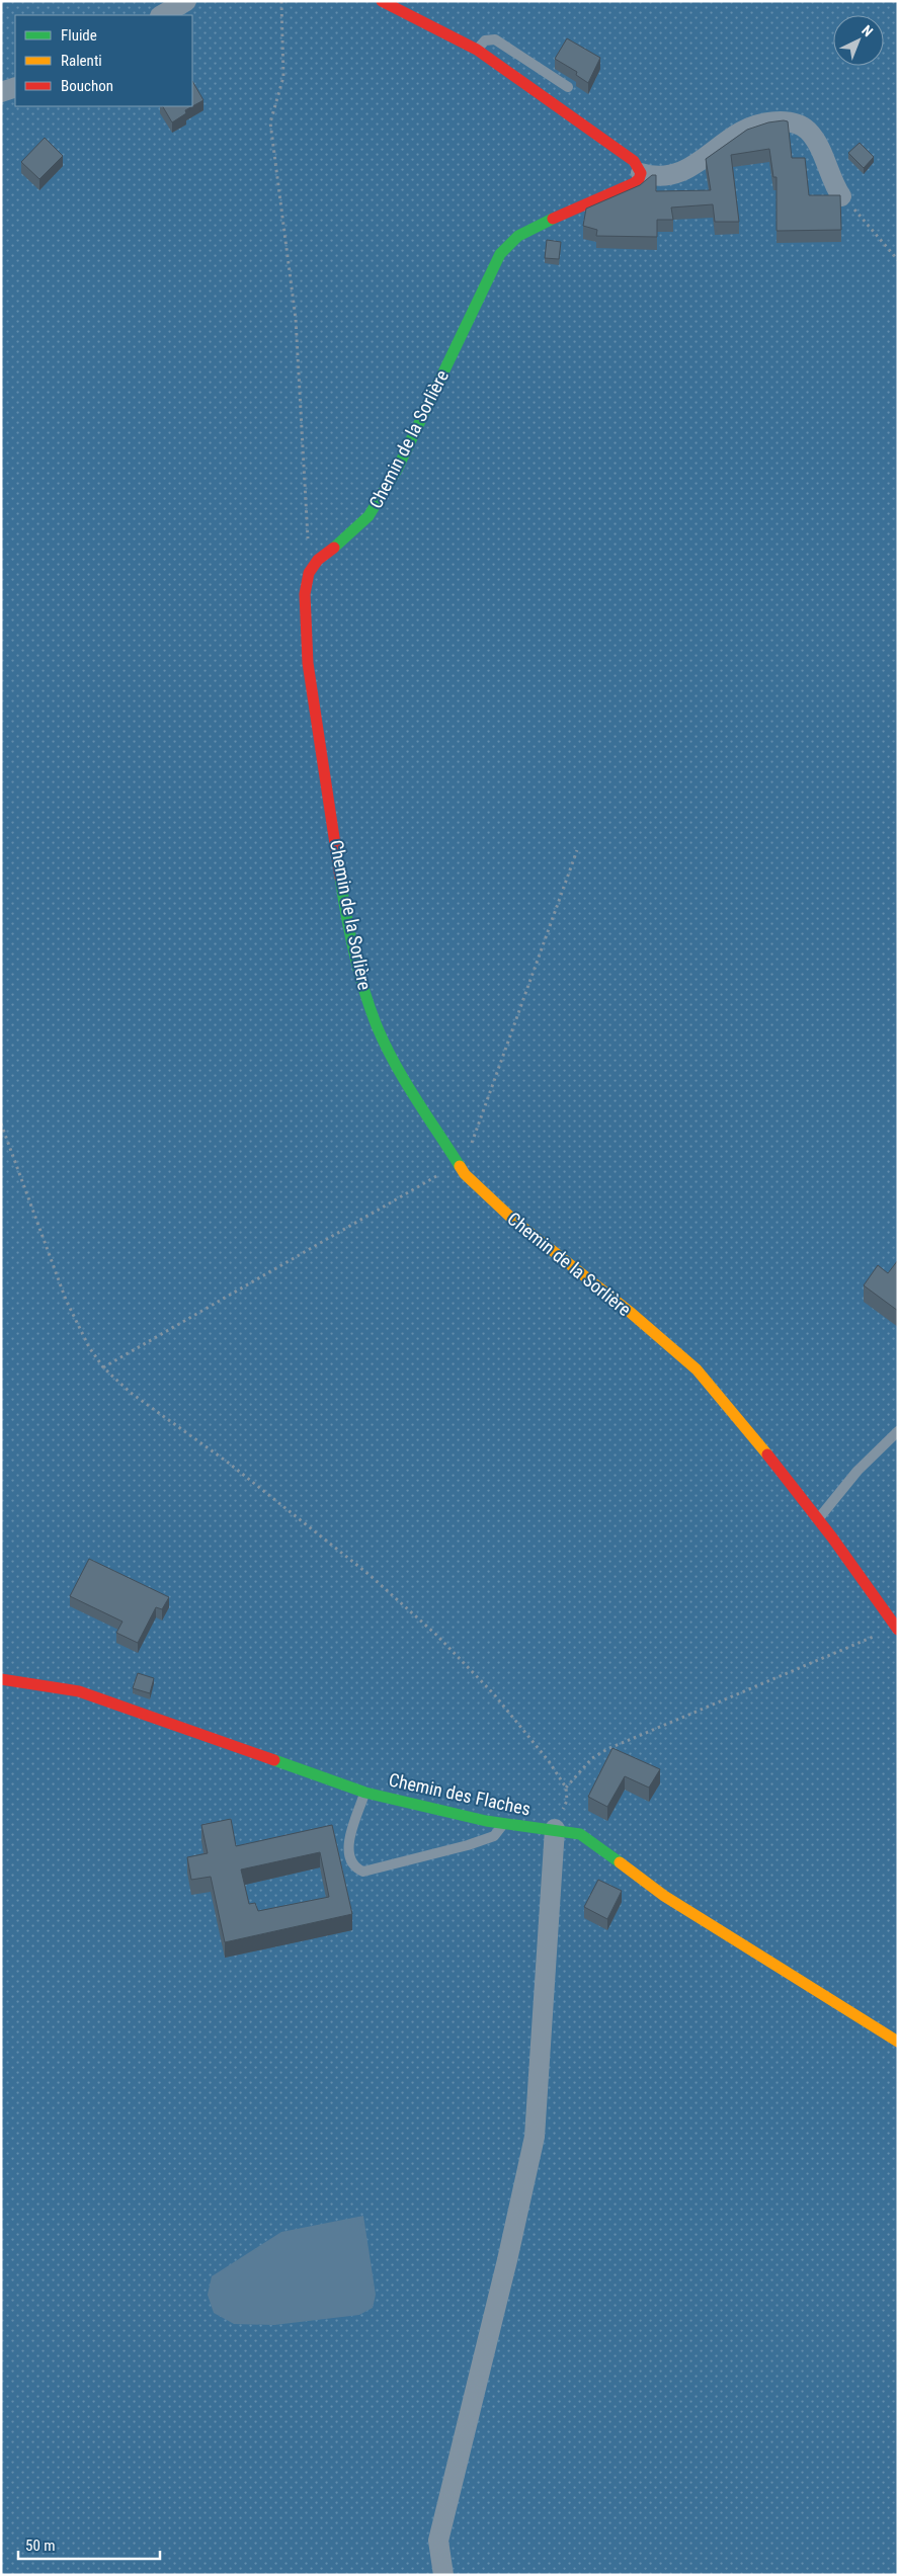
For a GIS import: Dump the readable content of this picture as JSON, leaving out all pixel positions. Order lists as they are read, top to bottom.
{
  "streets": {
    "street": ["Chemin de la Sorlière", "Chemin des Flaches"]
  },
  "legend": ["Fluide", "Ralenti", "Bouchon"],
  "scale_bar": "50 m",
  "north": "top right"
}
